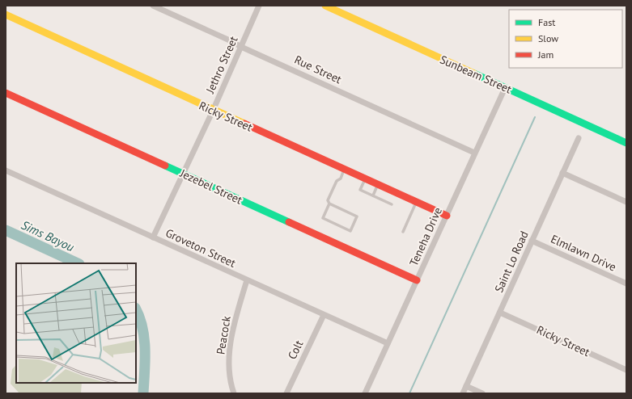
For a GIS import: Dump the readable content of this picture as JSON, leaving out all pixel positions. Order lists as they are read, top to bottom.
{
  "streets": {
    "street": [
      "Jethro Street",
      "Rue Street",
      "Sunbeam Street",
      "Ricky Street",
      "Jezebel Street",
      "Teneha Drive",
      "Groveton Street",
      "Elmlawn Drive",
      "Saint Lo Road",
      "Peacock",
      "Colt"
    ]
  },
  "crossings": [
    ["Jethro Street", "Rue Street"],
    ["Jethro Street", "Ricky Street"],
    ["Jethro Street", "Jezebel Street"],
    ["Jethro Street", "Groveton Street"],
    ["Rue Street", "Teneha Drive"],
    ["Sunbeam Street", "Teneha Drive"],
    ["Ricky Street", "Teneha Drive"],
    ["Ricky Street", "Saint Lo Road"],
    ["Jezebel Street", "Teneha Drive"],
    ["Teneha Drive", "Groveton Street"],
    ["Groveton Street", "Peacock"],
    ["Groveton Street", "Colt"],
    ["Elmlawn Drive", "Saint Lo Road"]
  ],
  "water": ["Sims Bayou"],
  "legend": ["Fast", "Slow", "Jam"]
}
